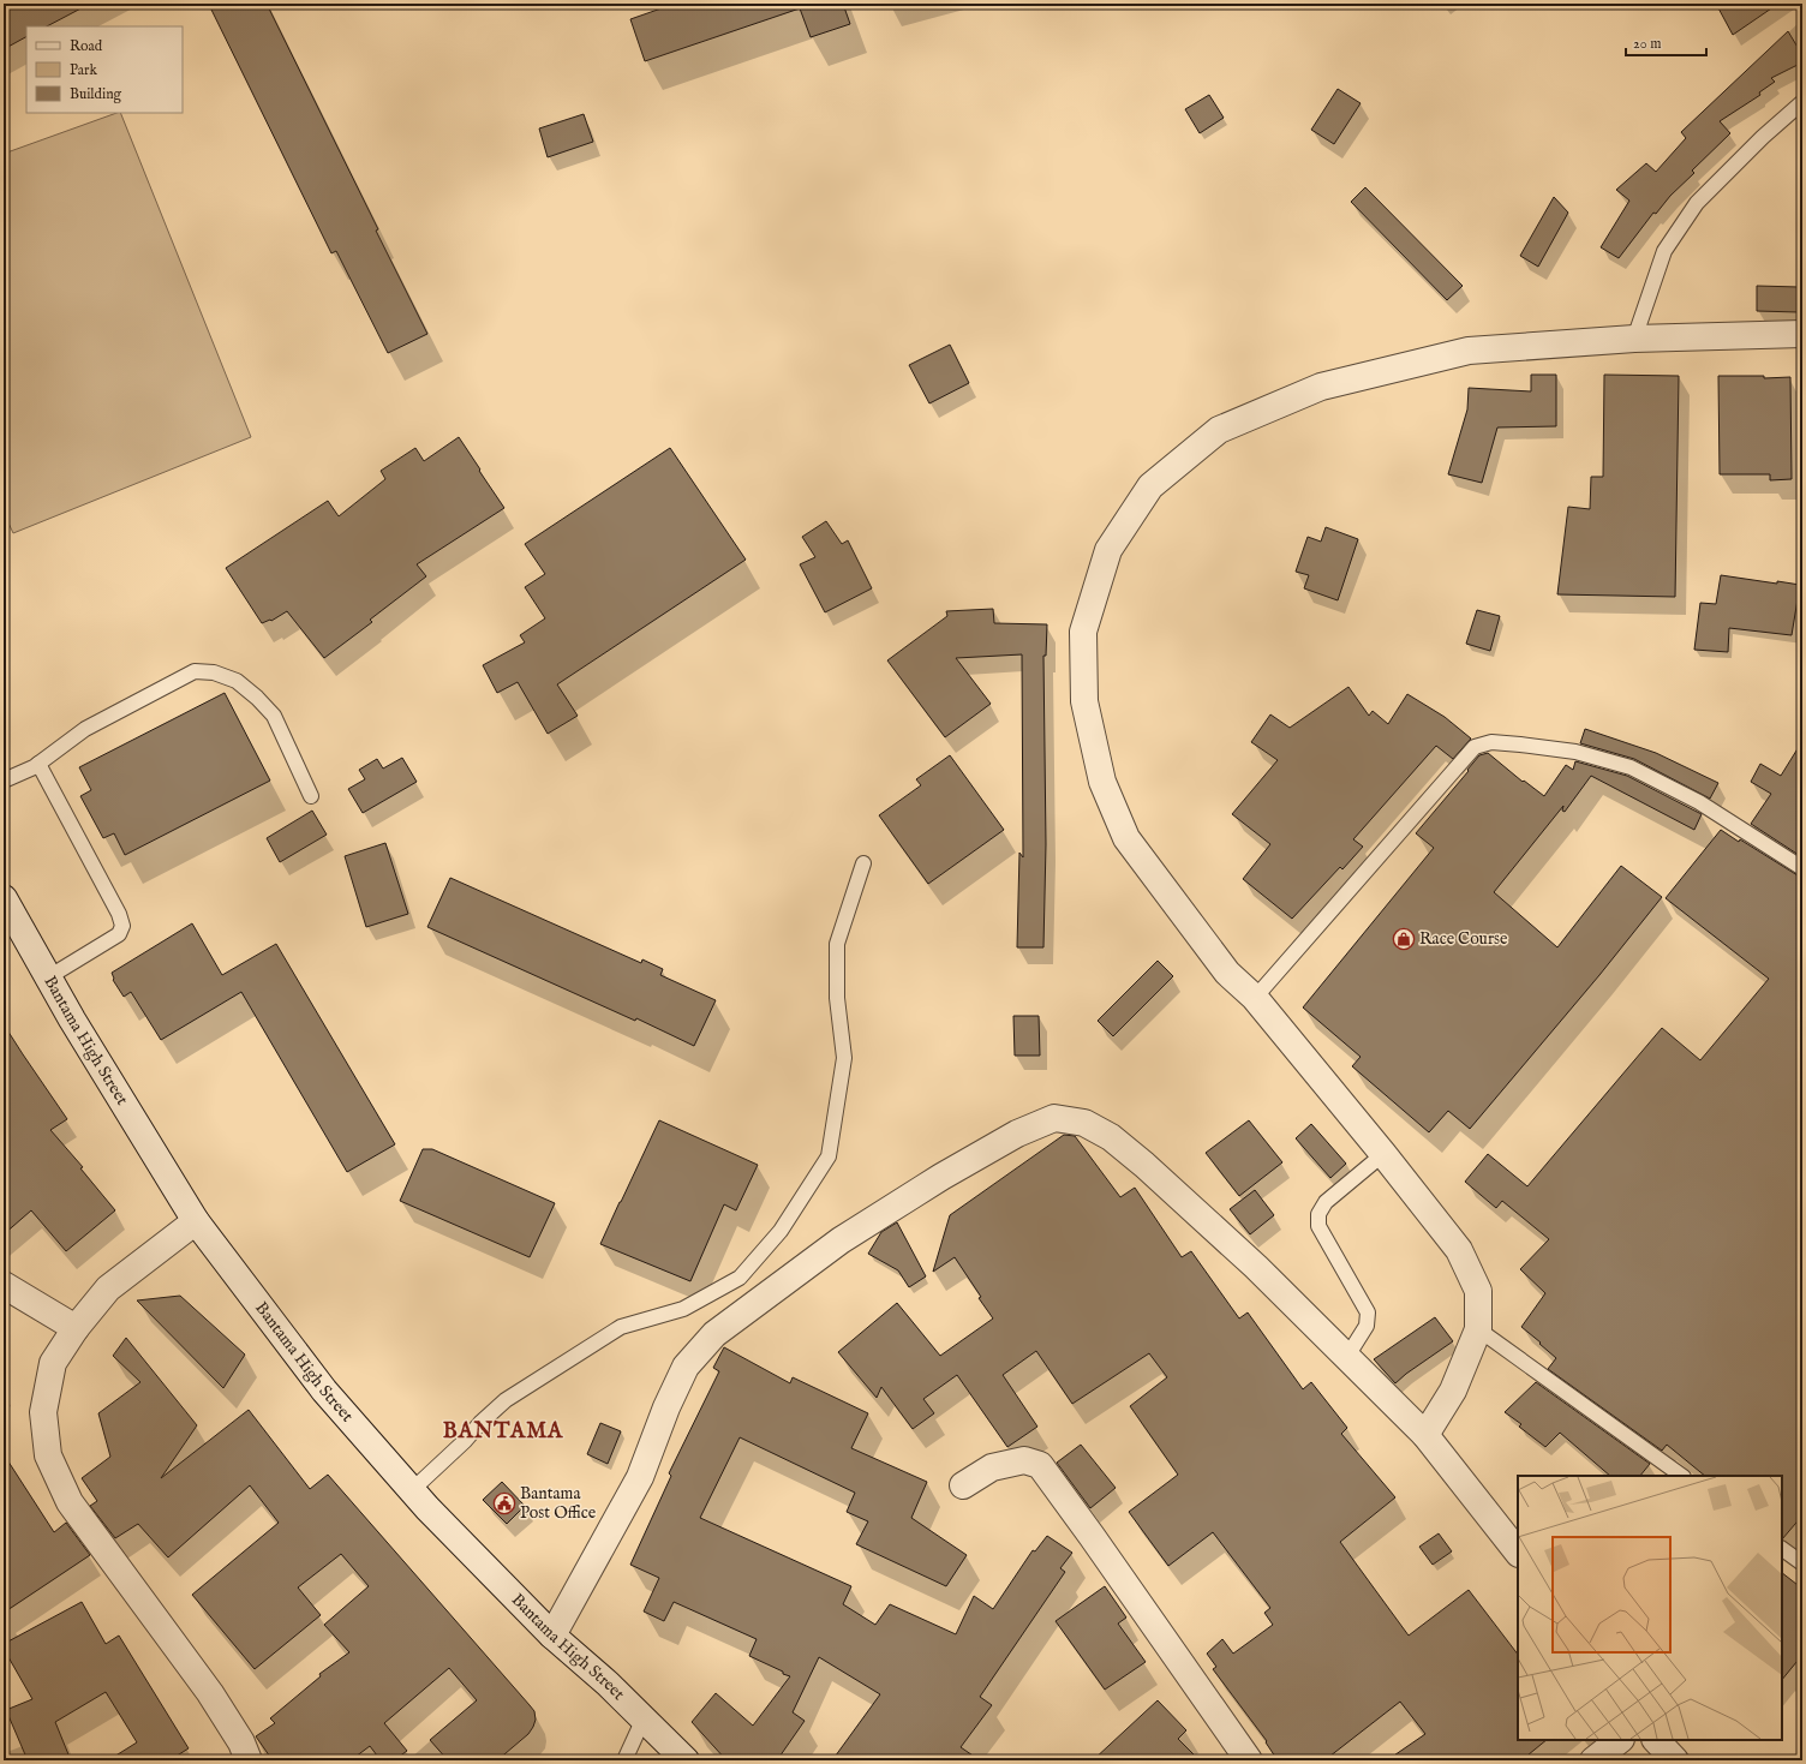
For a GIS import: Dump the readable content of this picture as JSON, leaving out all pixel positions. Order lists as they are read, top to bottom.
{
  "streets": {
    "street": ["Bantama High Street"]
  },
  "districts": ["BANTAMA"],
  "places": {
    "shop": ["Race Course"],
    "public building": ["Bantama Post Office"]
  },
  "legend": ["Road", "Park", "Building"],
  "scale_bar": "20 m"
}
